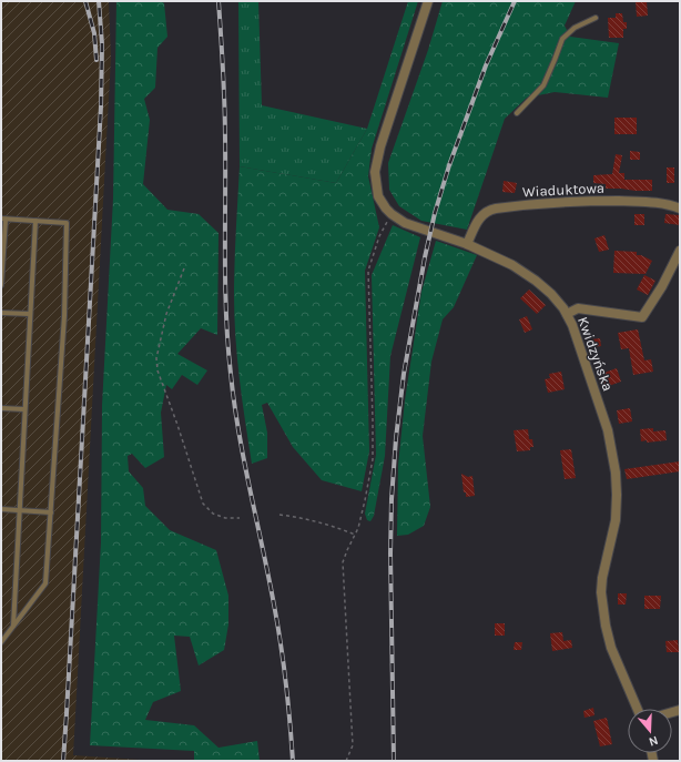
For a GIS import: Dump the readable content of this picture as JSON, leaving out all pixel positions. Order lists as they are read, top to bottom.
{
  "streets": {
    "street": ["Wiaduktowa", "Kwidzyńska"]
  },
  "crossings": [
    ["Wiaduktowa", "Kwidzyńska"]
  ],
  "north": "bottom"
}
